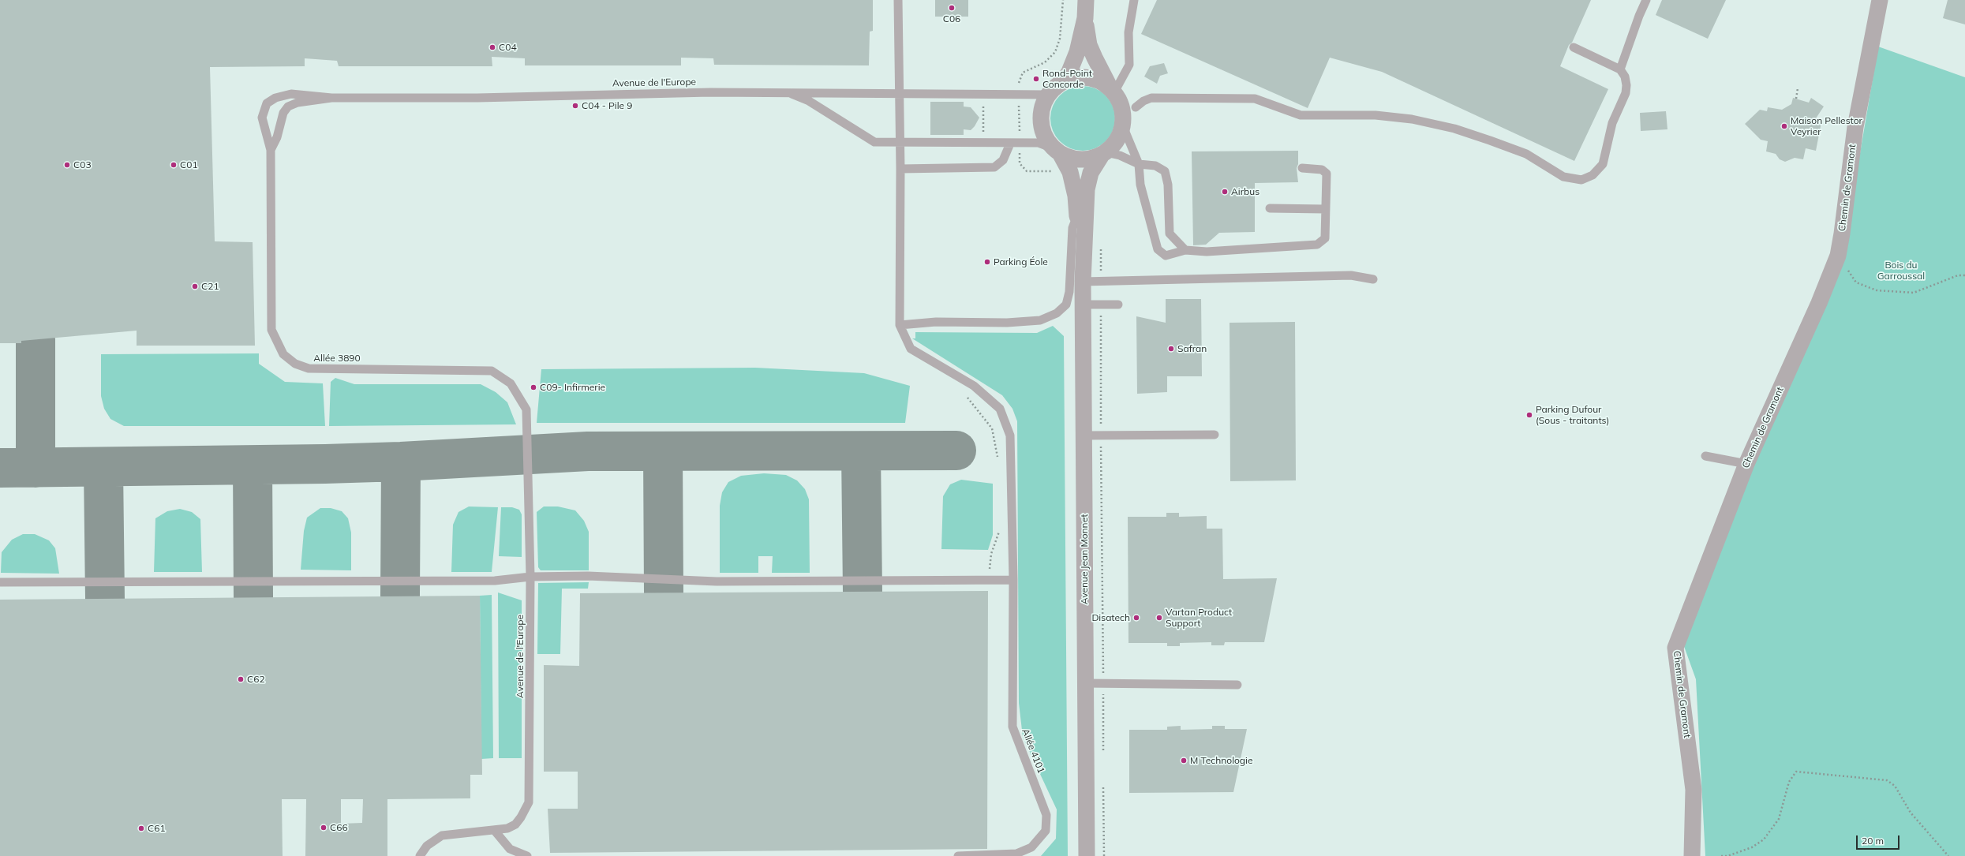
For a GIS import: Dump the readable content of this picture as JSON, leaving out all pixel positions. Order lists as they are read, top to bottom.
{
  "streets": {
    "street": ["Chemin de Gramont", "Avenue Jean Monnet"],
    "lane": ["Avenue de l'Europe", "Allée 3890", "Allée 4101"]
  },
  "crossings": [
    ["Avenue de l'Europe", "Allée 3890"],
    ["Avenue de l'Europe", "Avenue Jean Monnet"]
  ],
  "parks": ["Bois du Garroussal"],
  "places": [
    "C06",
    "C04",
    "Rond-Point Concorde",
    "C04 - Pile 9",
    "Maison Pellestor Veyrier",
    "C03",
    "C01",
    "Airbus",
    "Parking Éole",
    "C21",
    "Safran",
    "C09- Infirmerie",
    "Parking Dufour (Sous - traitants)",
    "Disatech",
    "Vartan Product Support",
    "C62",
    "M Technologie",
    "C66",
    "C61"
  ],
  "scale_bar": "20 m"
}
